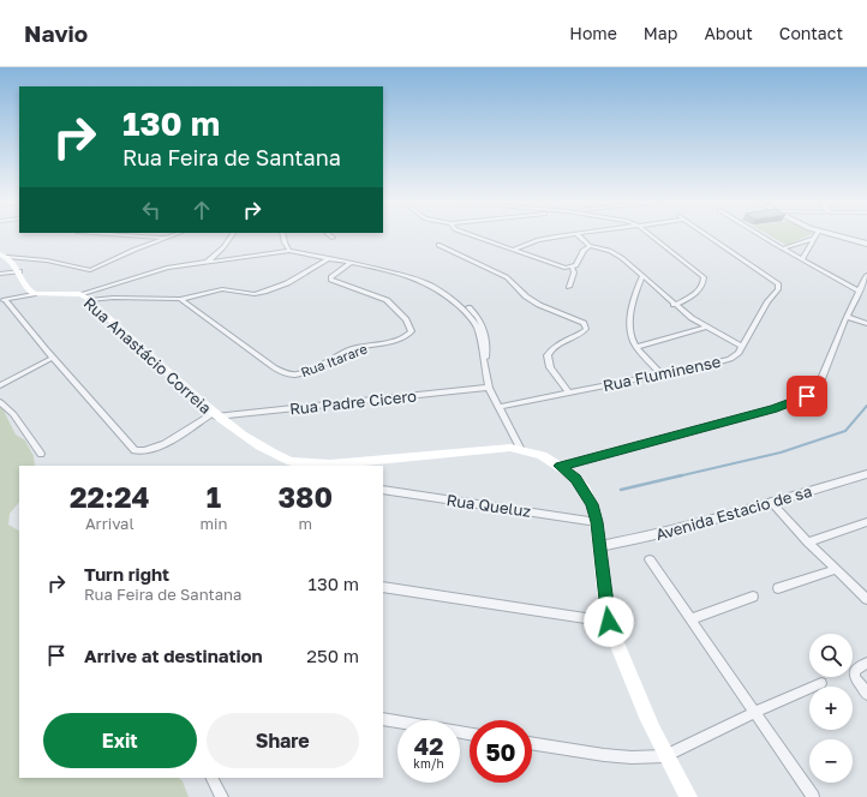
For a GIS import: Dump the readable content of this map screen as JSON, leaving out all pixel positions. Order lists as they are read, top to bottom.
{
  "streets": {
    "main road": ["Rua Anastácio Correia"],
    "street": [
      "Rua Itarare",
      "Rua Fluminense",
      "Rua Padre Cicero",
      "Rua Queluz",
      "Avenida Estacio de sa"
    ]
  },
  "crossings": [
    ["Rua Anastácio Correia", "Rua Padre Cicero"],
    ["Rua Anastácio Correia", "Rua Queluz"],
    ["Rua Anastácio Correia", "Avenida Estacio de sa"]
  ],
  "page": {
    "header": "Navio",
    "nav": [
      "Home",
      "Map",
      "About",
      "Contact"
    ],
    "turn": ["130 m", "Rua Feira de Santana"],
    "eta": [
      "22:24",
      "Arrival",
      "1",
      "min",
      "380",
      "m"
    ],
    "list": [
      {
        "name": "Turn right",
        "note": "Rua Feira de Santana",
        "value": "130 m"
      },
      {
        "name": "Arrive at destination",
        "value": "250 m"
      }
    ],
    "map_buttons": ["+", "−"],
    "buttons": ["Exit", "Share"],
    "speed": "42 km/h",
    "limit": "50"
  }
}
